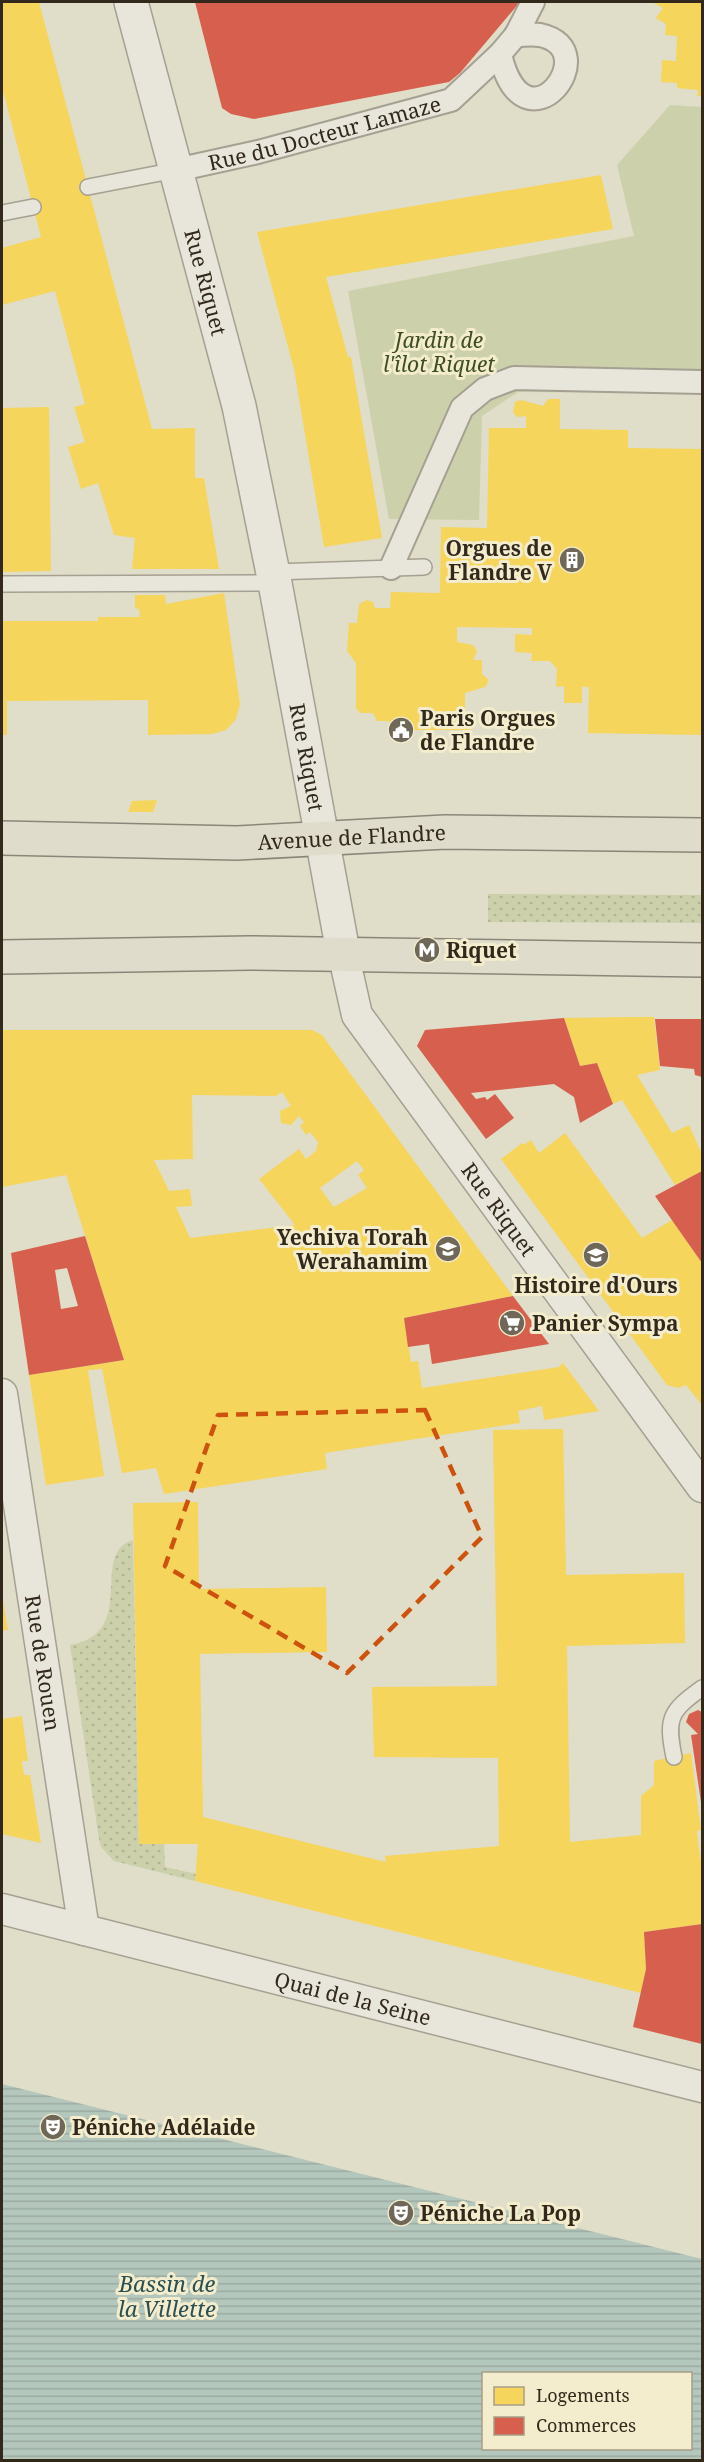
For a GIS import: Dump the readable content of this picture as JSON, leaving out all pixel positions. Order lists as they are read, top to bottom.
{
  "streets": {
    "main road": ["Avenue de Flandre"],
    "street": [
      "Rue du Docteur Lamaze",
      "Rue Riquet",
      "Rue de Rouen",
      "Quai de la Seine"
    ]
  },
  "crossings": [
    ["Rue du Docteur Lamaze", "Rue Riquet"],
    ["Rue Riquet", "Avenue de Flandre"],
    ["Rue de Rouen", "Quai de la Seine"]
  ],
  "water": ["Bassin de la Villette"],
  "parks": ["Jardin de l'îlot Riquet"],
  "places": {
    "building": ["Orgues de Flandre V"],
    "public building": ["Paris Orgues de Flandre"],
    "metro station": ["Riquet"],
    "school or university": ["Yechiva Torah Werahamim", "Histoire d'Ours"],
    "supermarket": ["Panier Sympa"],
    "theatre": ["Péniche Adélaide", "Péniche La Pop"]
  },
  "legend": ["Logements", "Commerces"]
}
